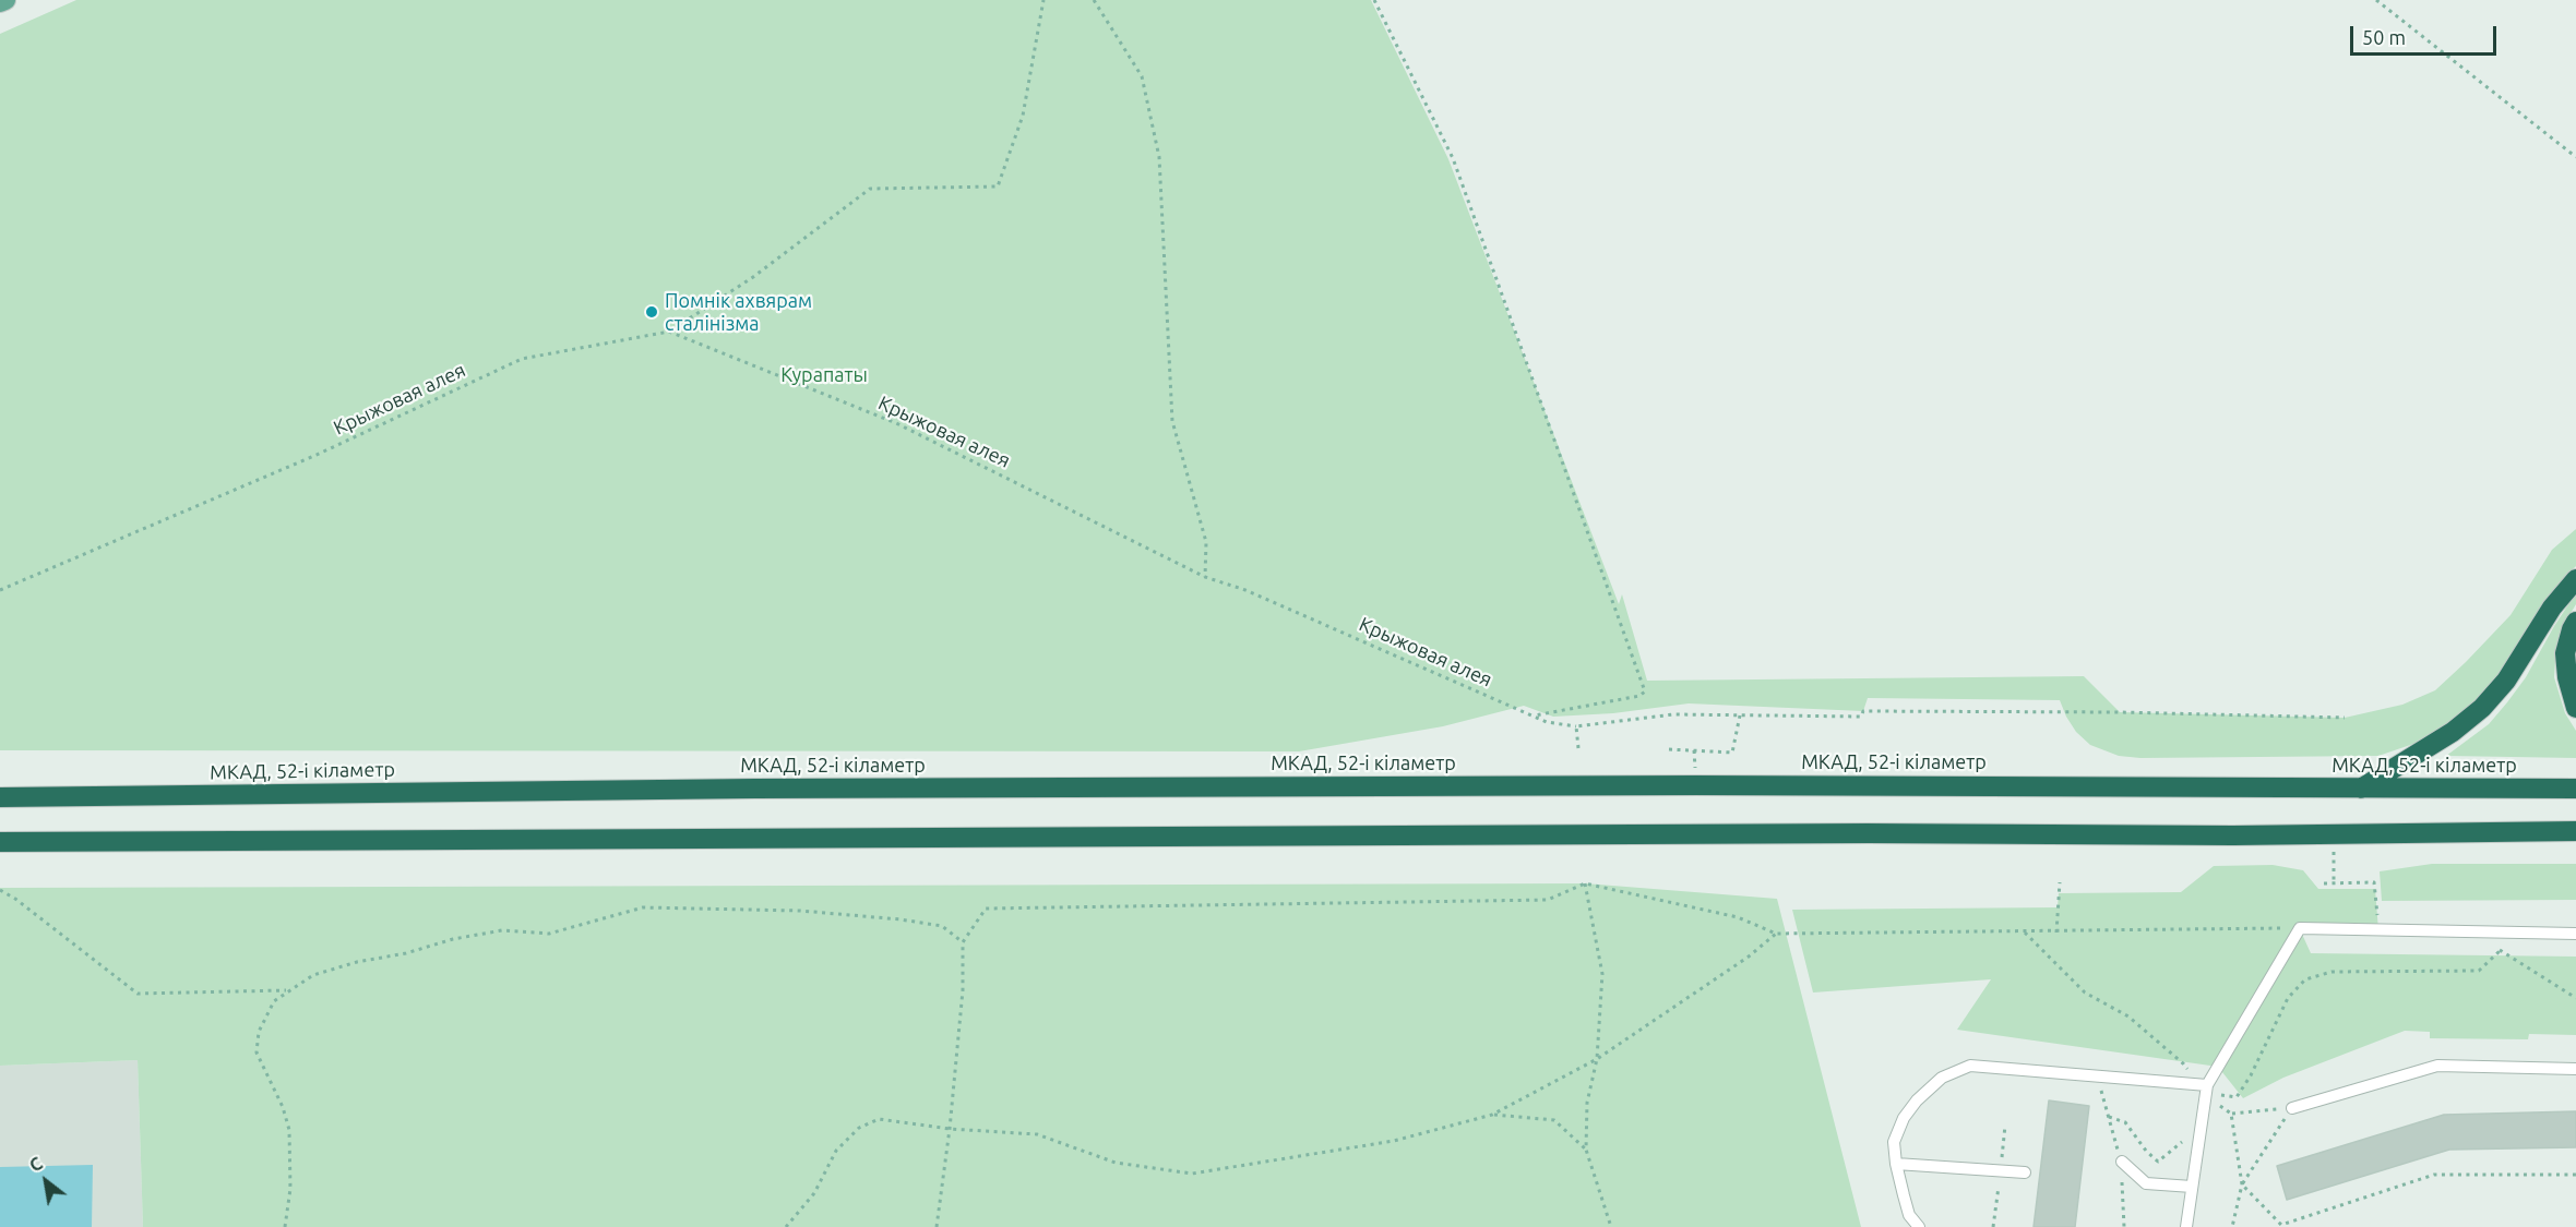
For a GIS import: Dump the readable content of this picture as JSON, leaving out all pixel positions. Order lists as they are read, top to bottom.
{
  "streets": {
    "highway": ["МКАД, 52-і кіламетр"],
    "path": ["Крыжовая алея"]
  },
  "parks": ["Курапаты"],
  "places": ["Помнік ахвярам сталінізма"],
  "scale_bar": "50 m",
  "north": "top left"
}
